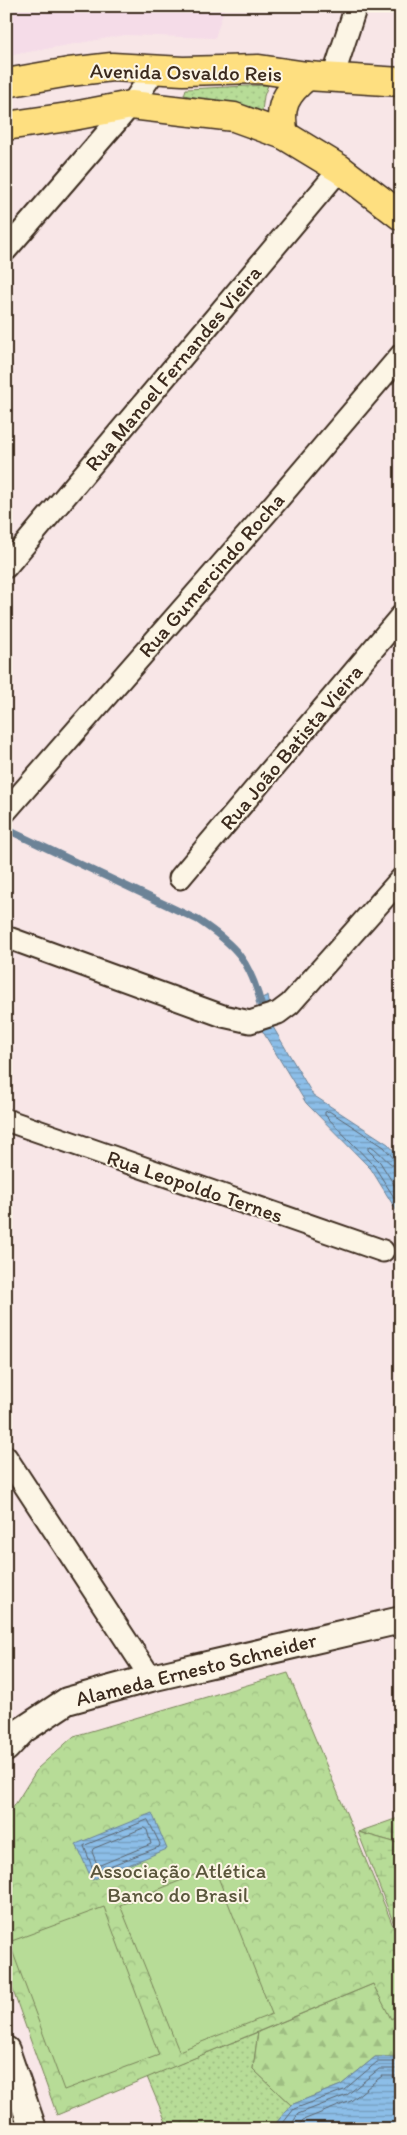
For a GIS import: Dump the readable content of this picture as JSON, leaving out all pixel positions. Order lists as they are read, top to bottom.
{
  "streets": {
    "main road": ["Avenida Osvaldo Reis"],
    "street": [
      "Rua Manoel Fernandes Vieira",
      "Rua Gumercindo Rocha",
      "Rua João Batista Vieira",
      "Rua Leopoldo Ternes",
      "Alameda Ernesto Schneider"
    ]
  },
  "crossings": [
    ["Avenida Osvaldo Reis", "Rua Manoel Fernandes Vieira"]
  ],
  "parks": ["Associação Atlética Banco do Brasil"]
}
